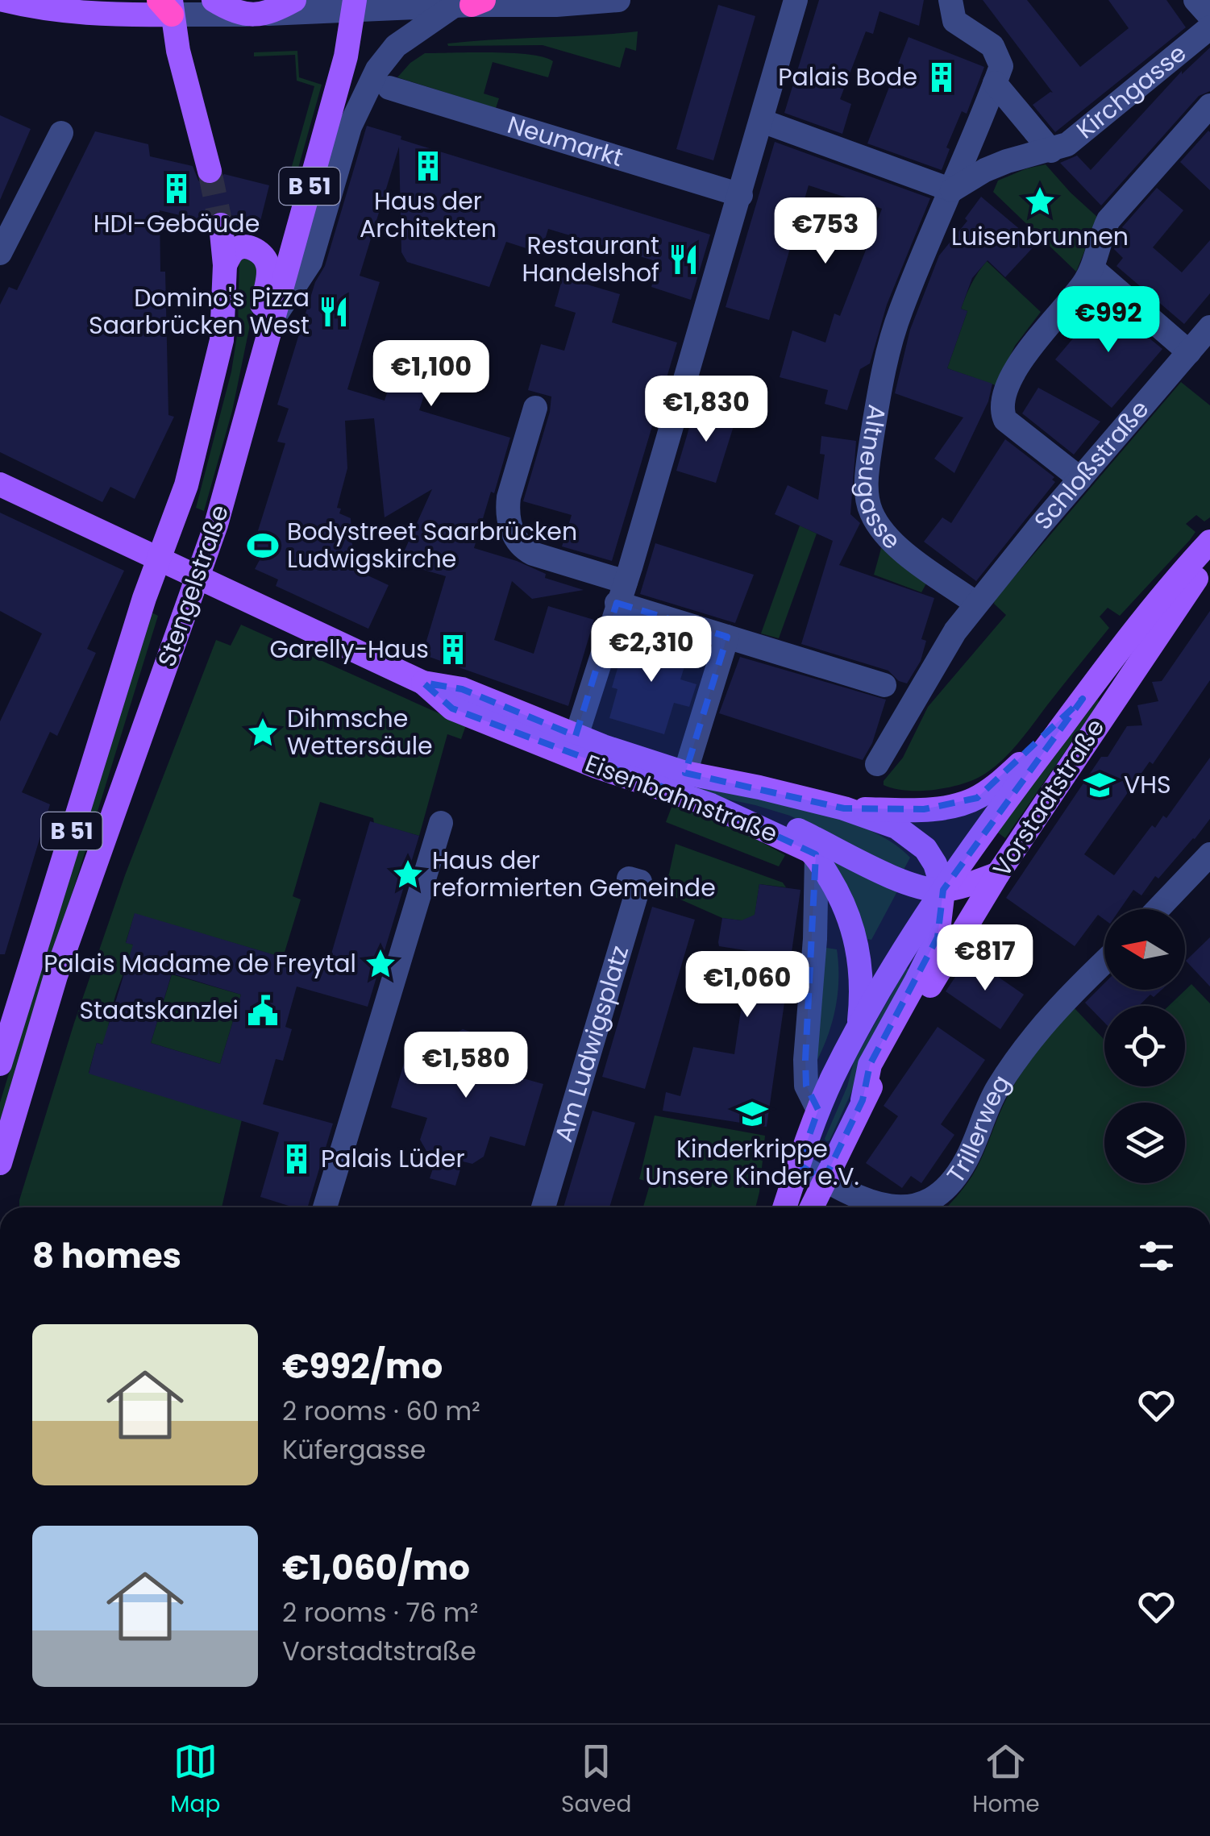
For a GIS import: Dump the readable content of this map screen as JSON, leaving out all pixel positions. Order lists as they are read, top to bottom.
{
  "streets": {
    "main road": [
      "B 51",
      "Stengelstraße",
      "Vorstadtstraße",
      "Eisenbahnstraße"
    ],
    "street": [
      "Kirchgasse",
      "Neumarkt",
      "Schloßstraße",
      "Altneugasse",
      "Am Ludwigsplatz",
      "Trillerweg"
    ]
  },
  "crossings": [
    ["Schloßstraße", "Altneugasse"],
    ["Stengelstraße", "Eisenbahnstraße"],
    ["Vorstadtstraße", "Trillerweg"]
  ],
  "places": {
    "building": [
      "Palais Bode",
      "Haus der Architekten",
      "HDI-Gebäude",
      "Garelly-Haus",
      "Palais Lüder"
    ],
    "place": [
      "Luisenbrunnen",
      "Dihmsche Wettersäule",
      "Haus der reformierten Gemeinde",
      "Palais Madame de Freytal"
    ],
    "restaurant": ["Restaurant Handelshof", "Domino's Pizza Saarbrücken West"],
    "sports": ["Bodystreet Saarbrücken Ludwigskirche"],
    "school or university": ["VHS", "Kinderkrippe Unsere Kinder e.V."],
    "public building": ["Staatskanzlei"]
  },
  "north": "left",
  "page": {
    "price": [
      "€753",
      "€992",
      "€1,100",
      "€1,830",
      "€2,310",
      "€817",
      "€1,060",
      "€1,580"
    ],
    "heading": "8 homes",
    "list": [
      {
        "name": "€992/mo",
        "note": "2 rooms · 60 m² · Küfergasse"
      },
      {
        "name": "€1,060/mo",
        "note": "2 rooms · 76 m² · Vorstadtstraße"
      }
    ],
    "tabs": ["Map", "Saved", "Home"]
  }
}
